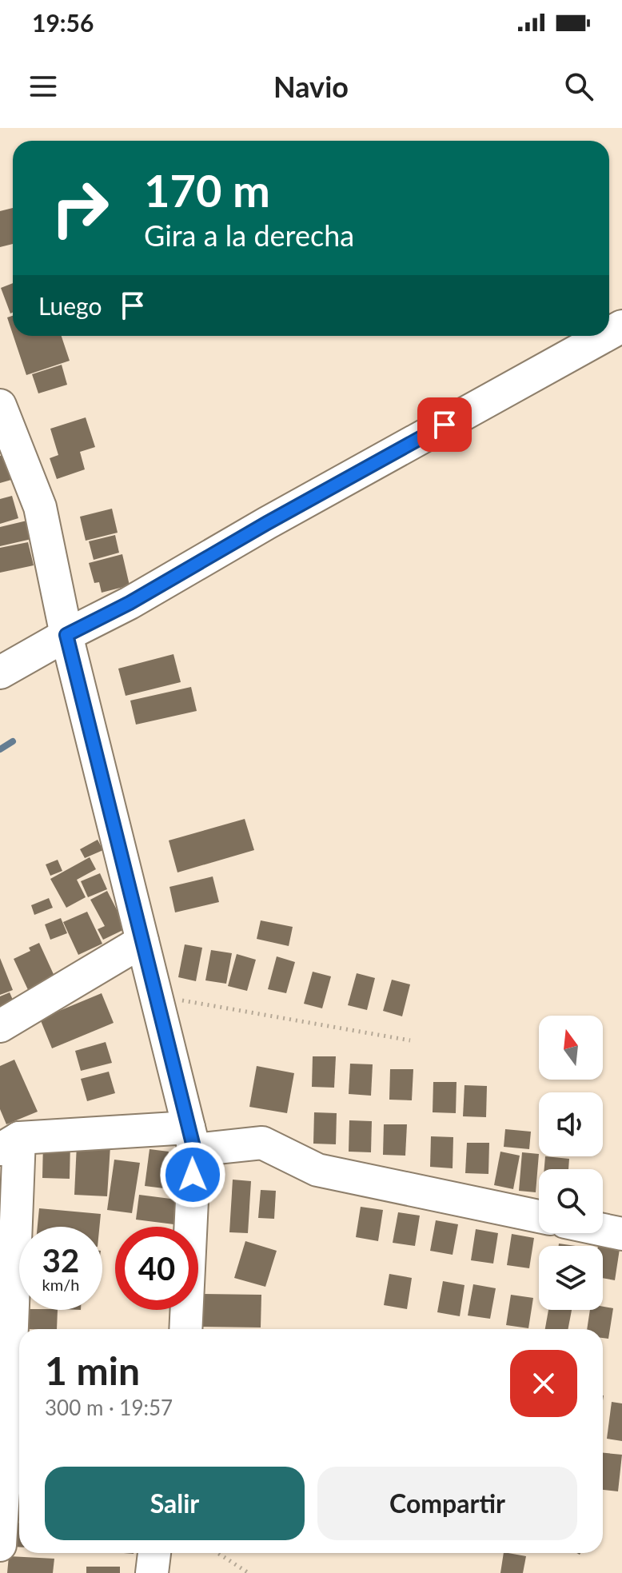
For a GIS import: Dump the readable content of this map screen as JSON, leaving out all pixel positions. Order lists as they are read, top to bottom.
{
  "north": "top",
  "page": {
    "status": "19:56",
    "header": "Navio",
    "turn": ["170 m", "Gira a la derecha"],
    "then": "Luego",
    "speed": "32 km/h",
    "limit": "40",
    "heading": ["1 min", "300 m · 19:57"],
    "buttons": ["Salir", "Compartir"]
  }
}
